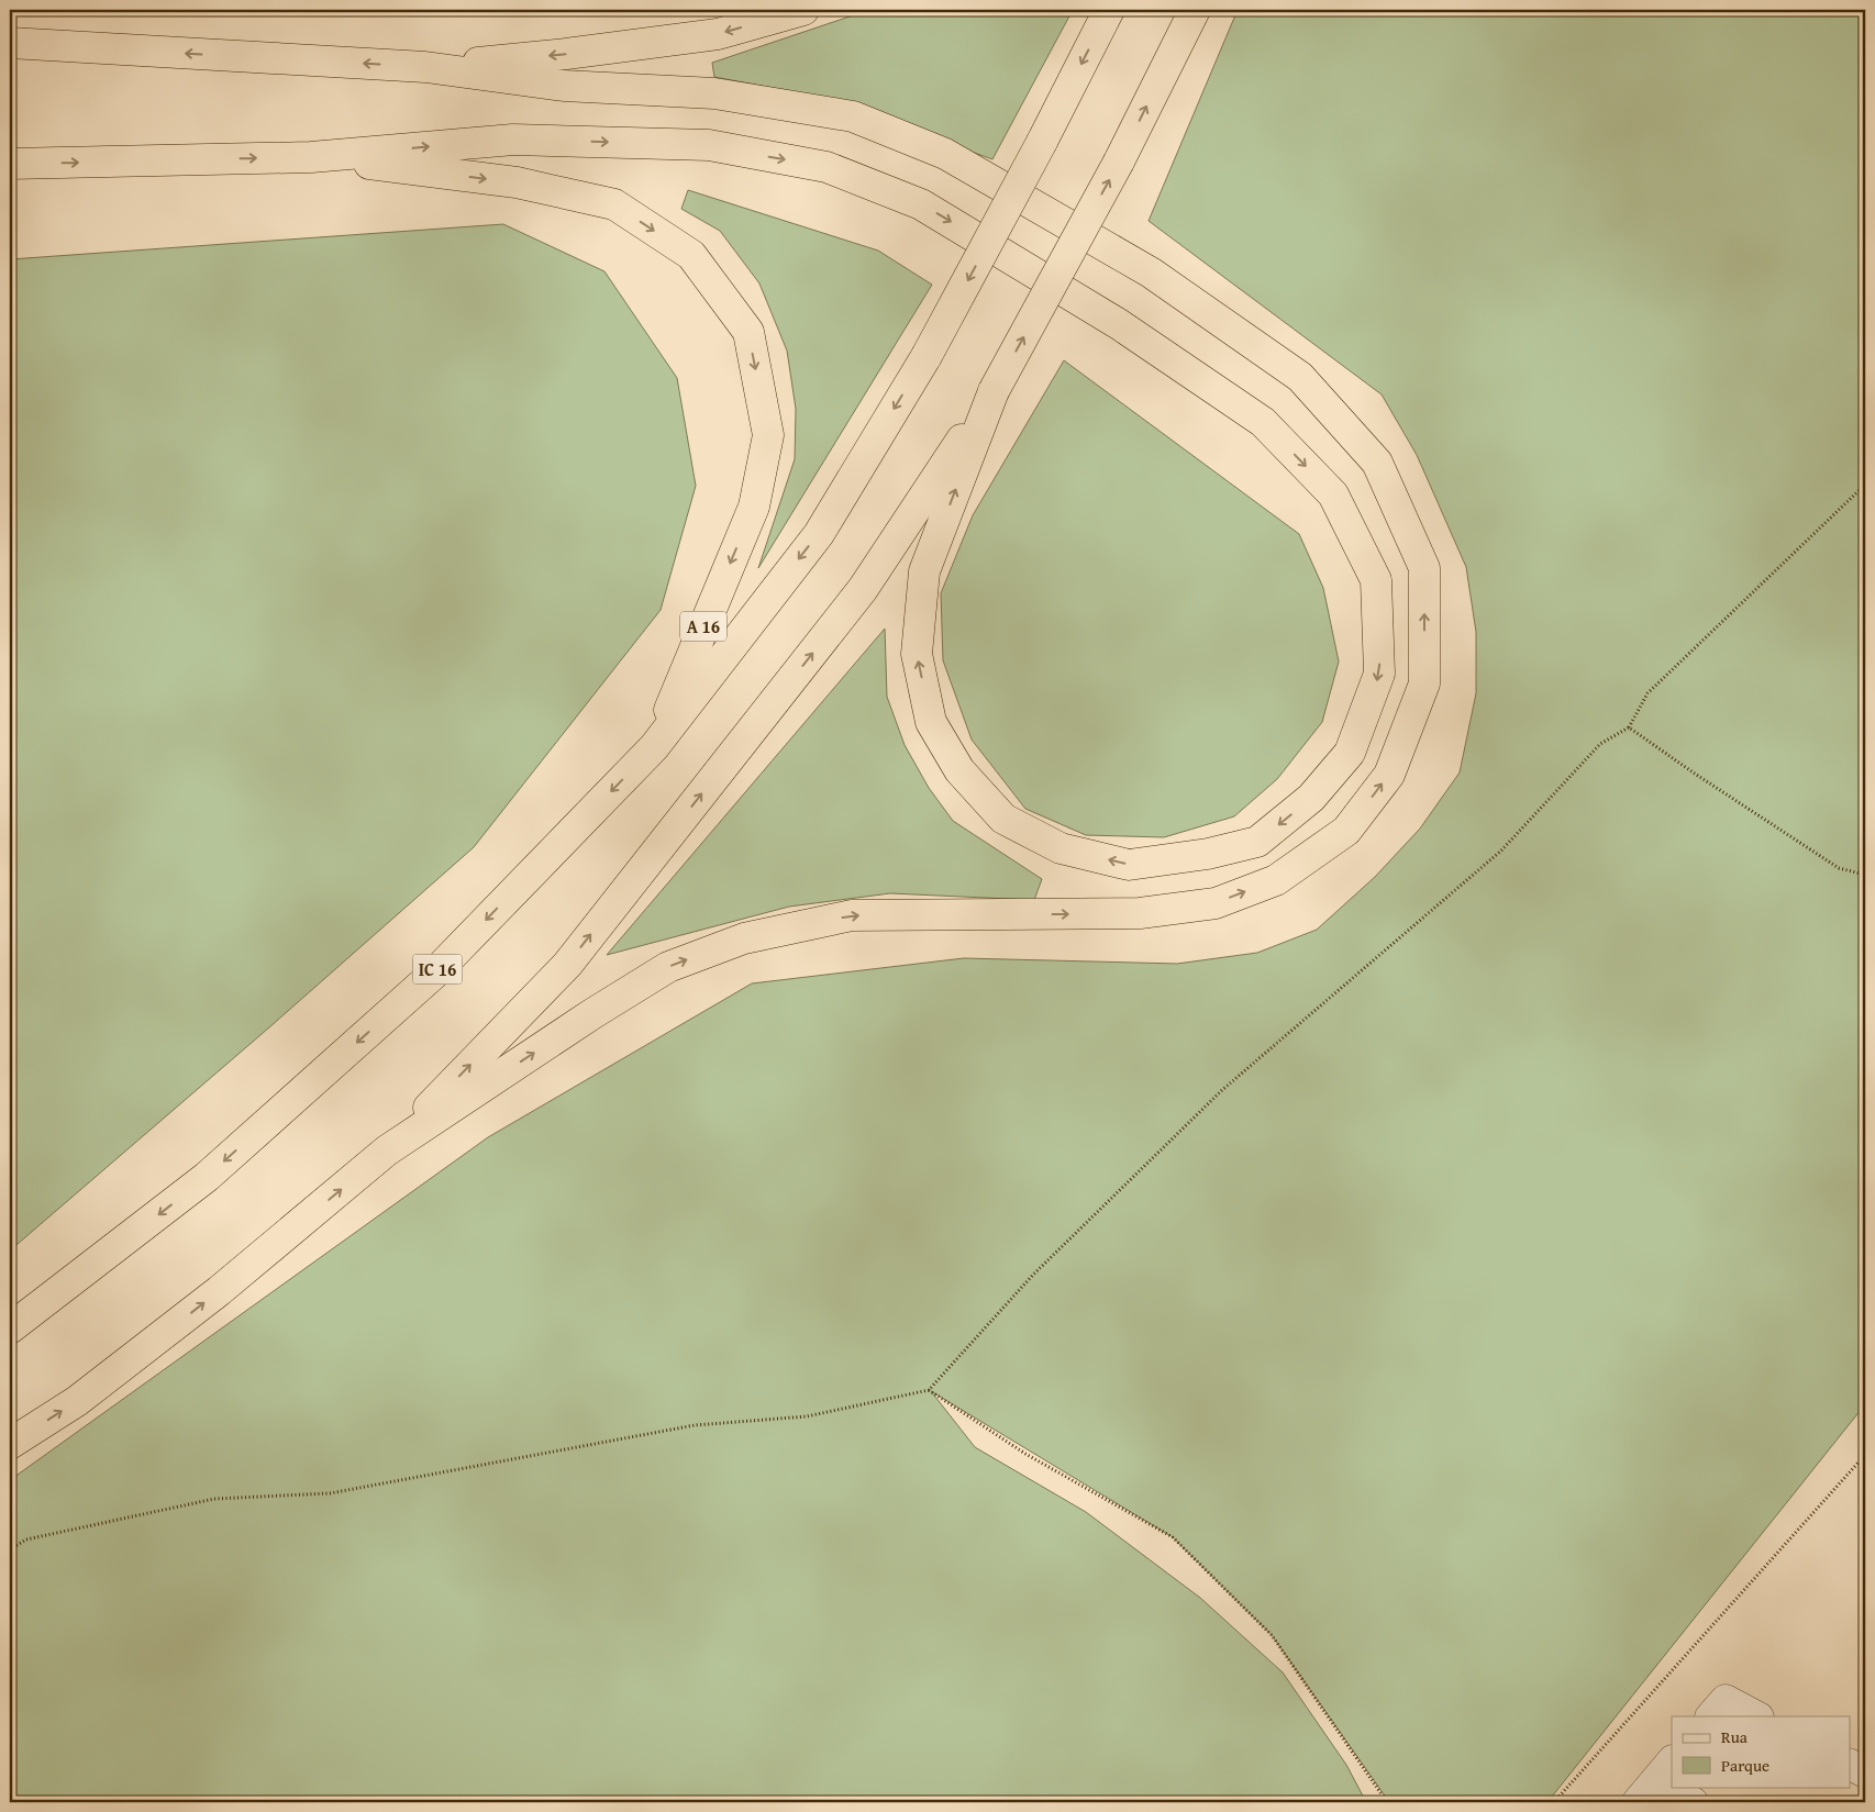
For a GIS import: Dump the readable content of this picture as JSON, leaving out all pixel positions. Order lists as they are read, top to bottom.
{
  "streets": {
    "highway": ["A 16", "IC 16"]
  },
  "crossings": [
    ["A 16", "IC 16"]
  ],
  "legend": ["Rua", "Parque"]
}
